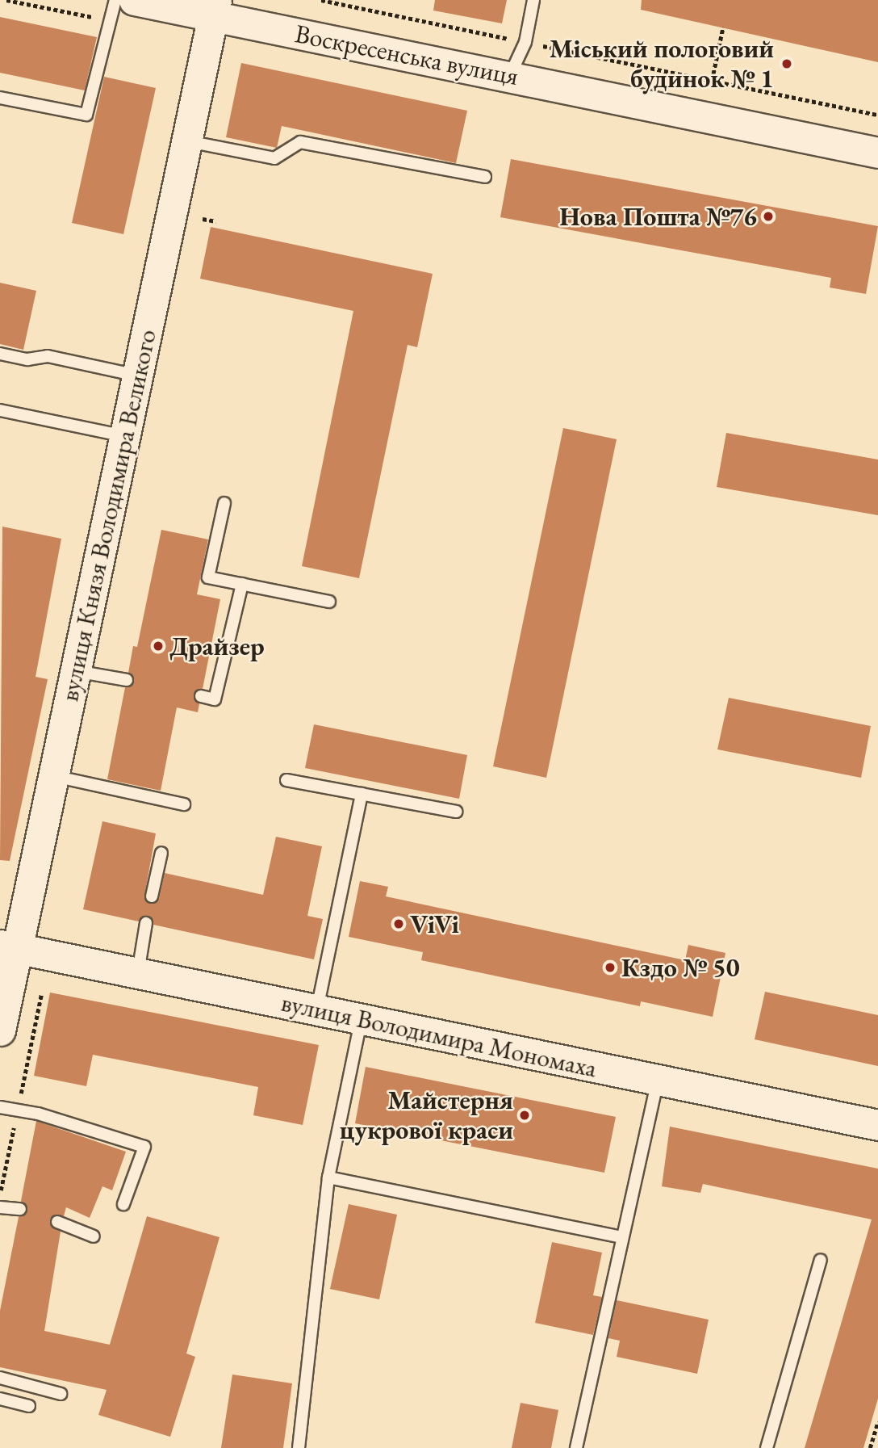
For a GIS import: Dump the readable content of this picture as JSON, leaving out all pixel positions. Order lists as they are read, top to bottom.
{
  "streets": {
    "main road": ["Воскресенська вулиця", "вулиця Князя Володимира Великого", "вулиця Володимира Мономаха"]
  },
  "crossings": [
    ["Воскресенська вулиця", "вулиця Князя Володимира Великого"],
    ["вулиця Князя Володимира Великого", "вулиця Володимира Мономаха"]
  ],
  "places": [
    "Міський пологовий будинок № 1",
    "Нова Пошта №76",
    "Драйзер",
    "ViVi",
    "Кздо № 50",
    "Майстерня цукрової краси"
  ]
}
